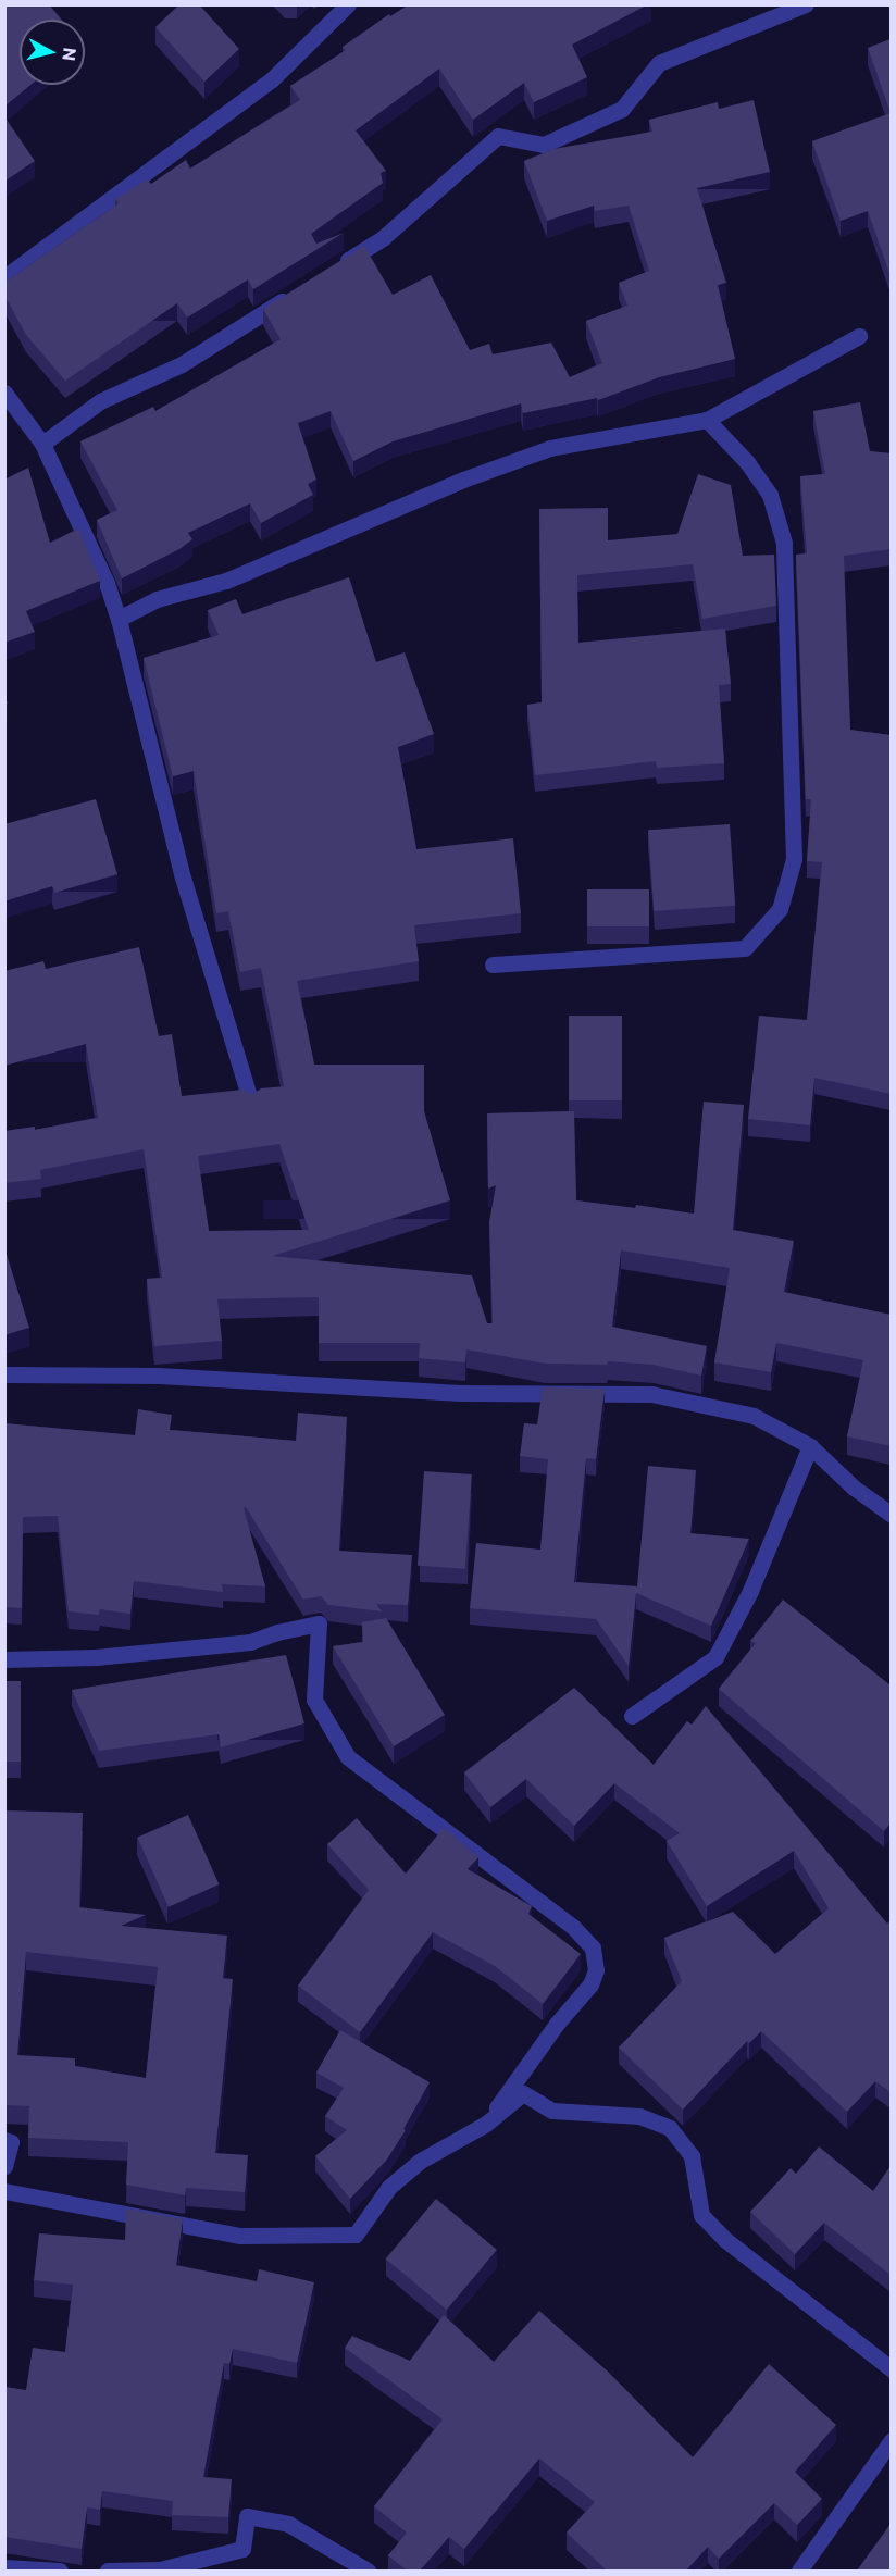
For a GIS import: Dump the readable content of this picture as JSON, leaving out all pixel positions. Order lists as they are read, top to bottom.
{
  "north": "right"
}
